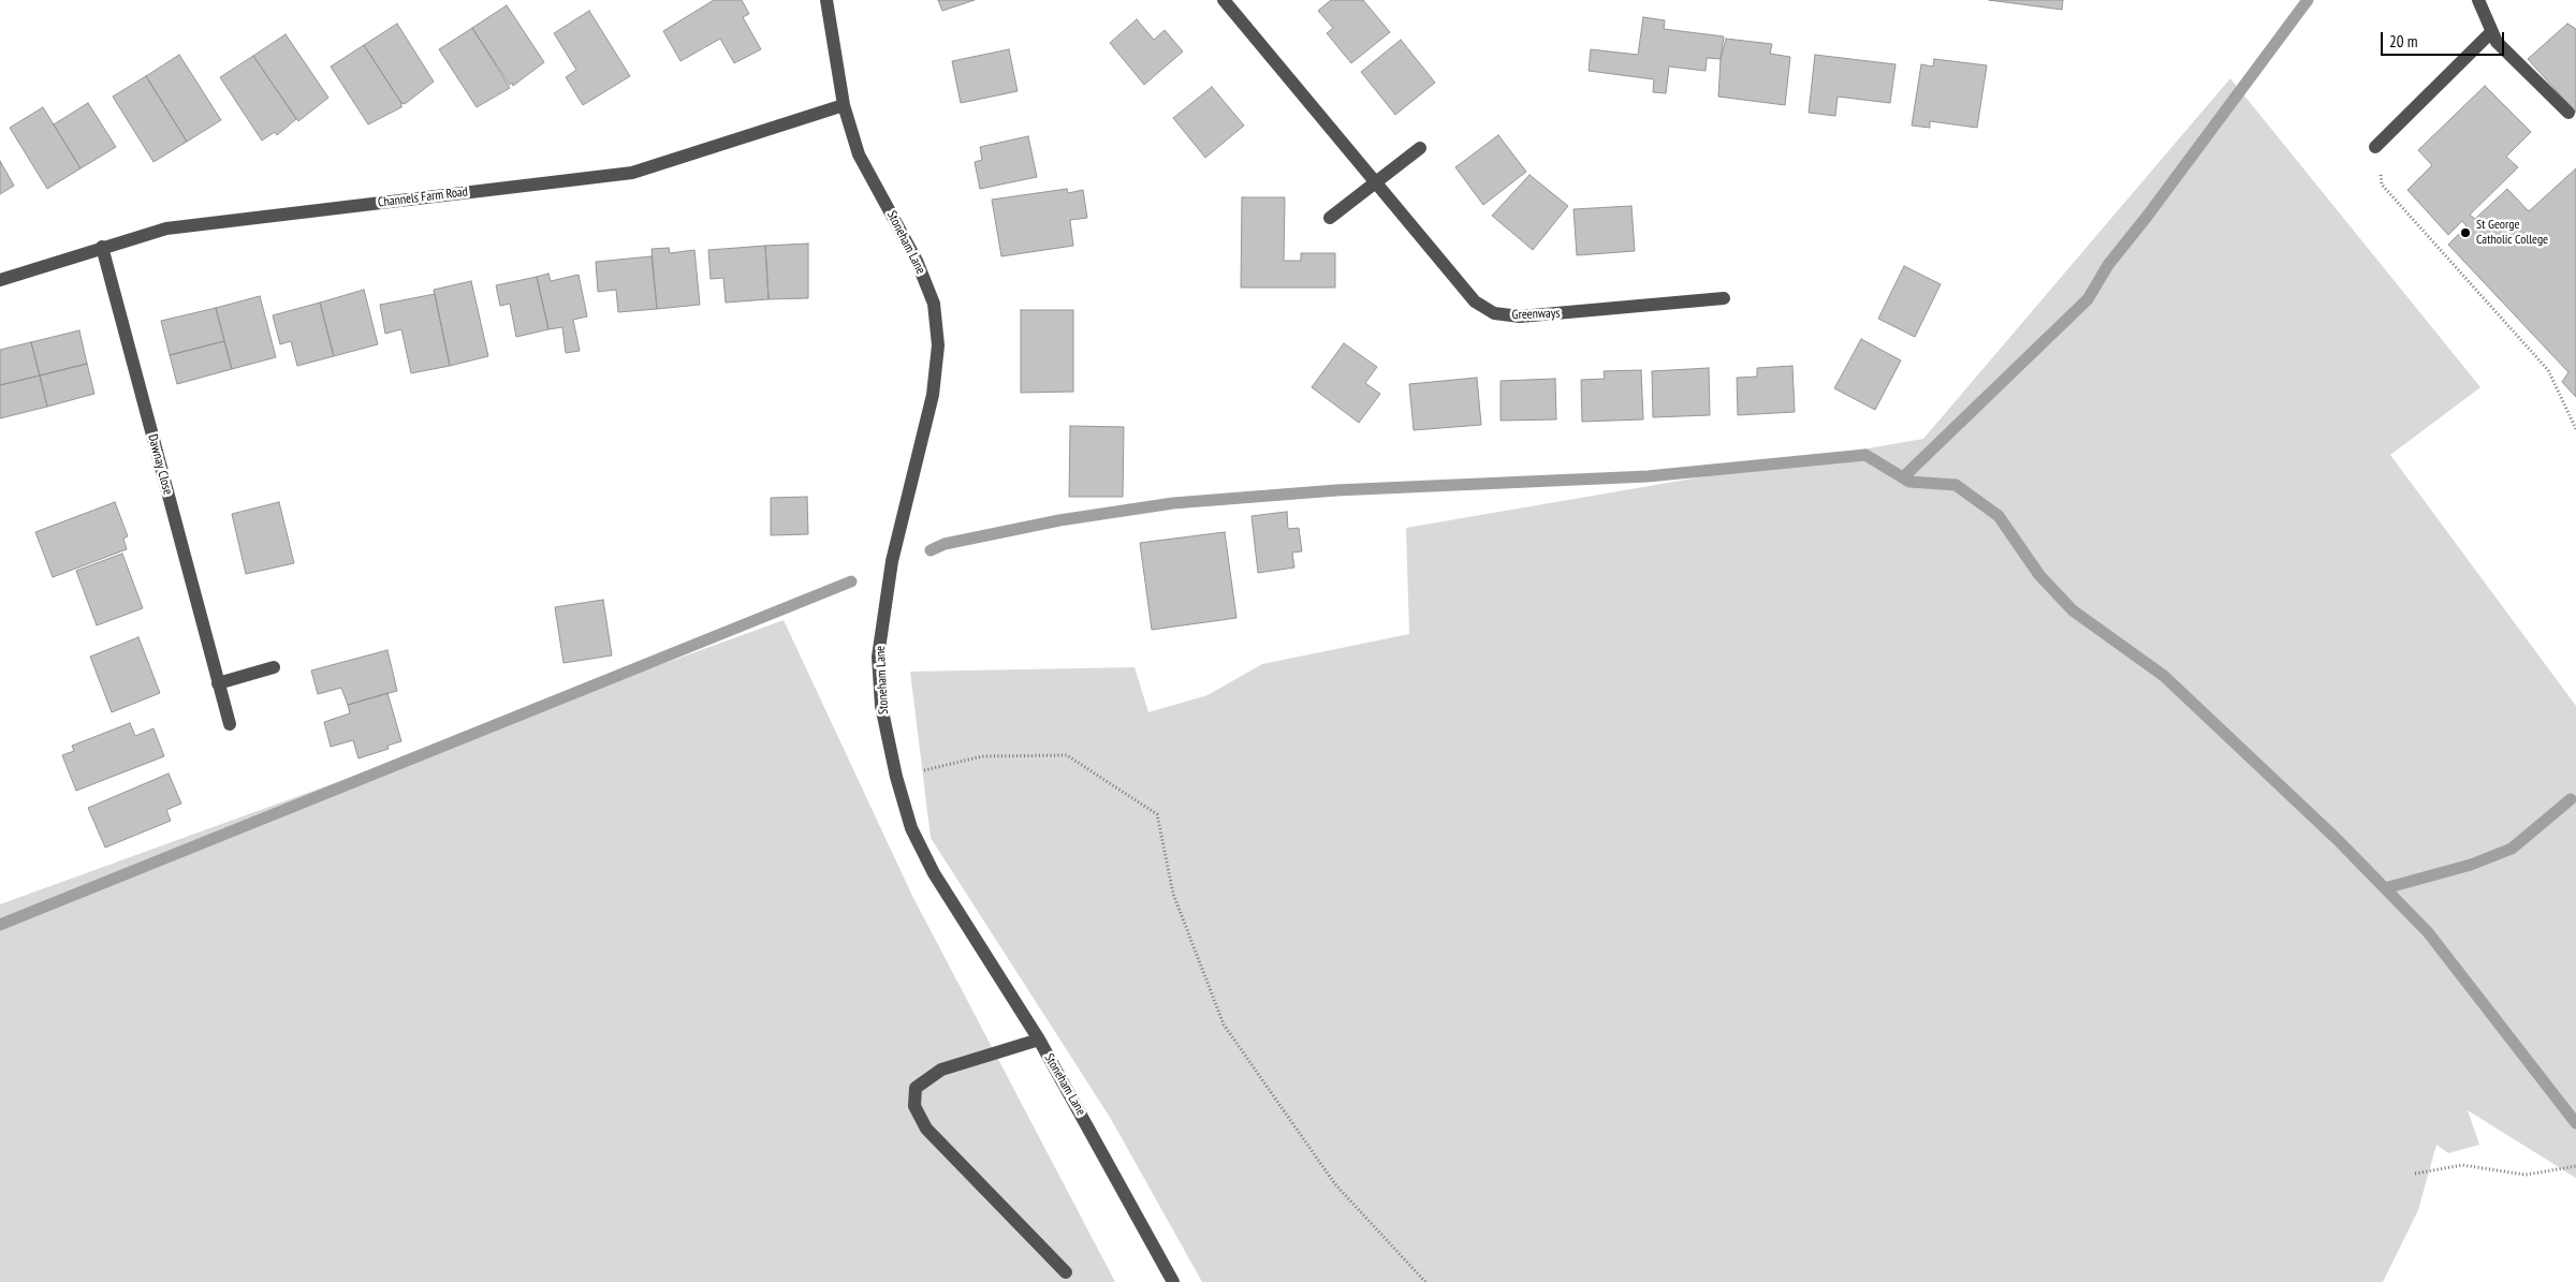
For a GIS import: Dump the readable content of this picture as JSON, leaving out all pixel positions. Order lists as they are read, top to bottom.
{
  "streets": {
    "street": [
      "Channels Farm Road",
      "Stoneham Lane",
      "Greenways",
      "Dawnay Close"
    ]
  },
  "crossings": [
    ["Channels Farm Road", "Stoneham Lane"],
    ["Channels Farm Road", "Dawnay Close"]
  ],
  "places": ["St George Catholic College"],
  "scale_bar": "20 m"
}
